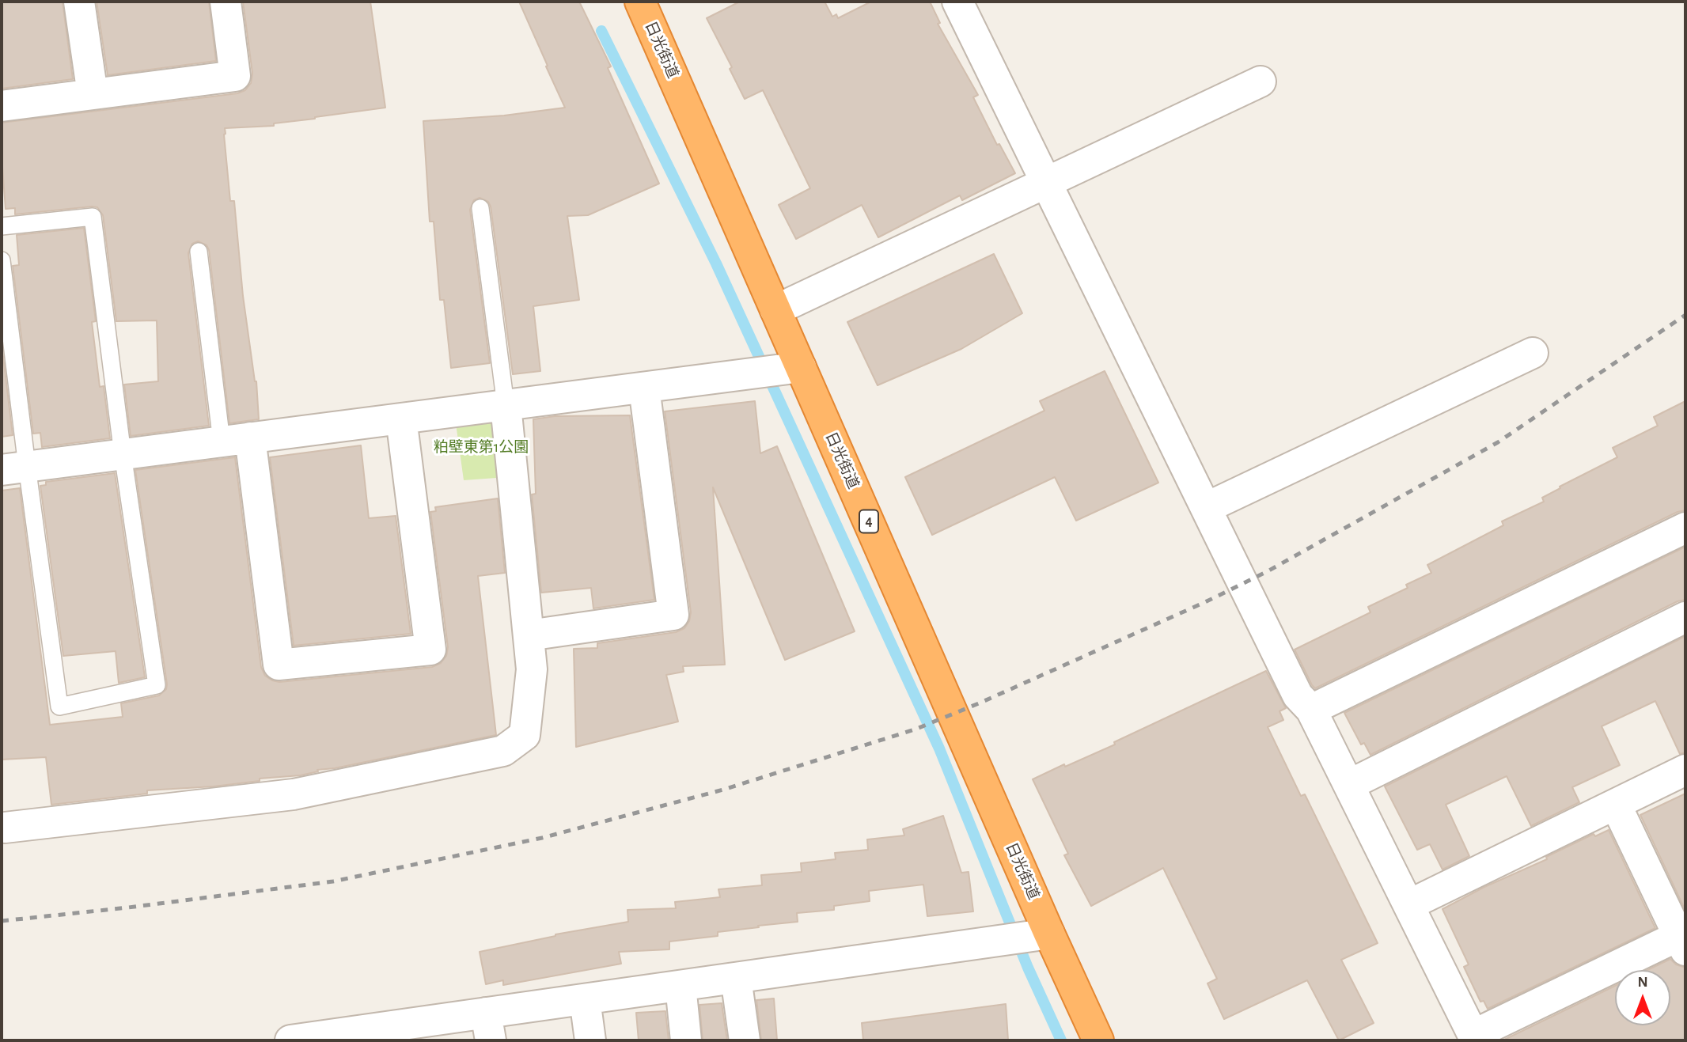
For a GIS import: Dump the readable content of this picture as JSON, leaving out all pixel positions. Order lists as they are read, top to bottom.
{
  "streets": {
    "highway": ["日光街道", "4"]
  },
  "parks": ["粕壁東第1公園"],
  "north": "top"
}
